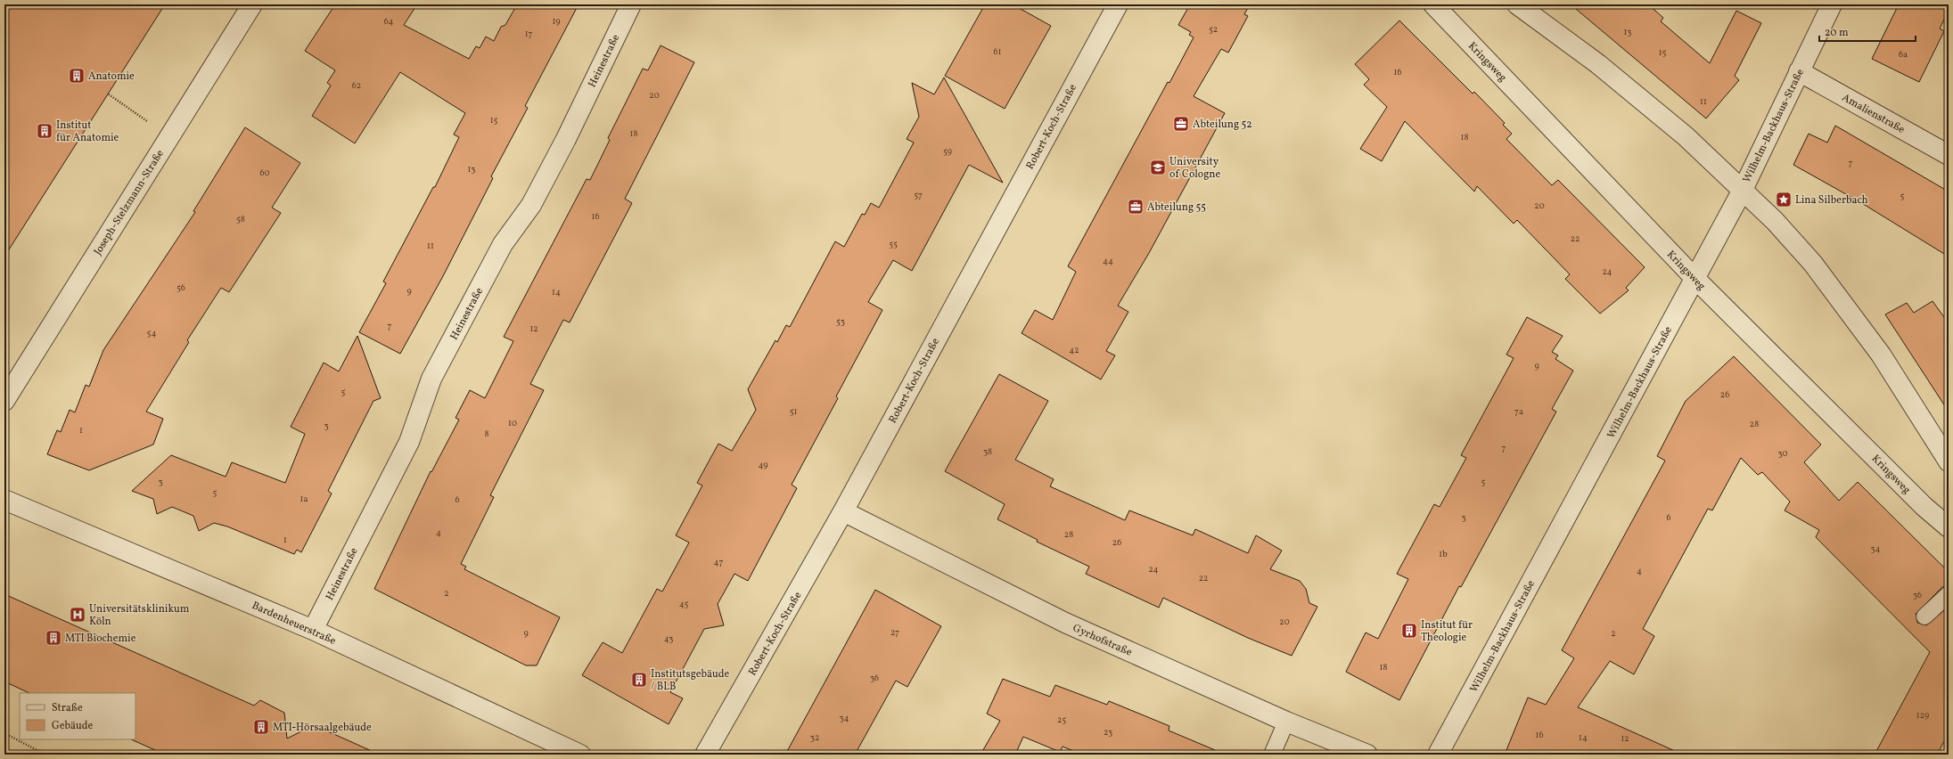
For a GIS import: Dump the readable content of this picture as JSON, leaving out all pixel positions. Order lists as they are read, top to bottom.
{
  "streets": {
    "street": [
      "Heinestraße",
      "Kringsweg",
      "Amalienstraße",
      "Wilhelm-Backhaus-Straße",
      "Robert-Koch-Straße",
      "Joseph-Stelzmann-Straße",
      "Bardenheuerstraße",
      "Gyrhofstraße"
    ]
  },
  "crossings": [
    ["Heinestraße", "Bardenheuerstraße"],
    ["Kringsweg", "Wilhelm-Backhaus-Straße"],
    ["Amalienstraße", "Wilhelm-Backhaus-Straße"],
    ["Robert-Koch-Straße", "Gyrhofstraße"]
  ],
  "places": {
    "building": [
      "Anatomie",
      "Institut für Anatomie",
      "Institut für Theologie",
      "MTI Biochemie",
      "Institutsgebäude / BLB",
      "MTI-Hörsaalgebäude"
    ],
    "office": ["Abteilung 52", "Abteilung 55"],
    "school or university": ["University of Cologne"],
    "place": ["Lina Silberbach"],
    "hospital": ["Universitätsklinikum Köln"]
  },
  "house_numbers": [
    "64",
    "19",
    "52",
    "13",
    "17",
    "61",
    "15",
    "6a",
    "16",
    "62",
    "20",
    "11",
    "15",
    "18",
    "18",
    "59",
    "7",
    "13",
    "60",
    "57",
    "5",
    "20",
    "16",
    "58",
    "22",
    "55",
    "11",
    "44",
    "24",
    "56",
    "9",
    "14",
    "53",
    "7",
    "12",
    "54",
    "42",
    "9",
    "5",
    "26",
    "51",
    "7a",
    "10",
    "28",
    "3",
    "1",
    "8",
    "7",
    "38",
    "30",
    "49",
    "3",
    "5",
    "5",
    "1a",
    "6",
    "3",
    "6",
    "4",
    "28",
    "1",
    "26",
    "34",
    "1b",
    "47",
    "24",
    "4",
    "22",
    "2",
    "36",
    "45",
    "20",
    "27",
    "9",
    "2",
    "43",
    "18",
    "36",
    "129",
    "34",
    "25",
    "23",
    "16",
    "32",
    "14",
    "12"
  ],
  "legend": ["Straße", "Gebäude"],
  "scale_bar": "20 m"
}
